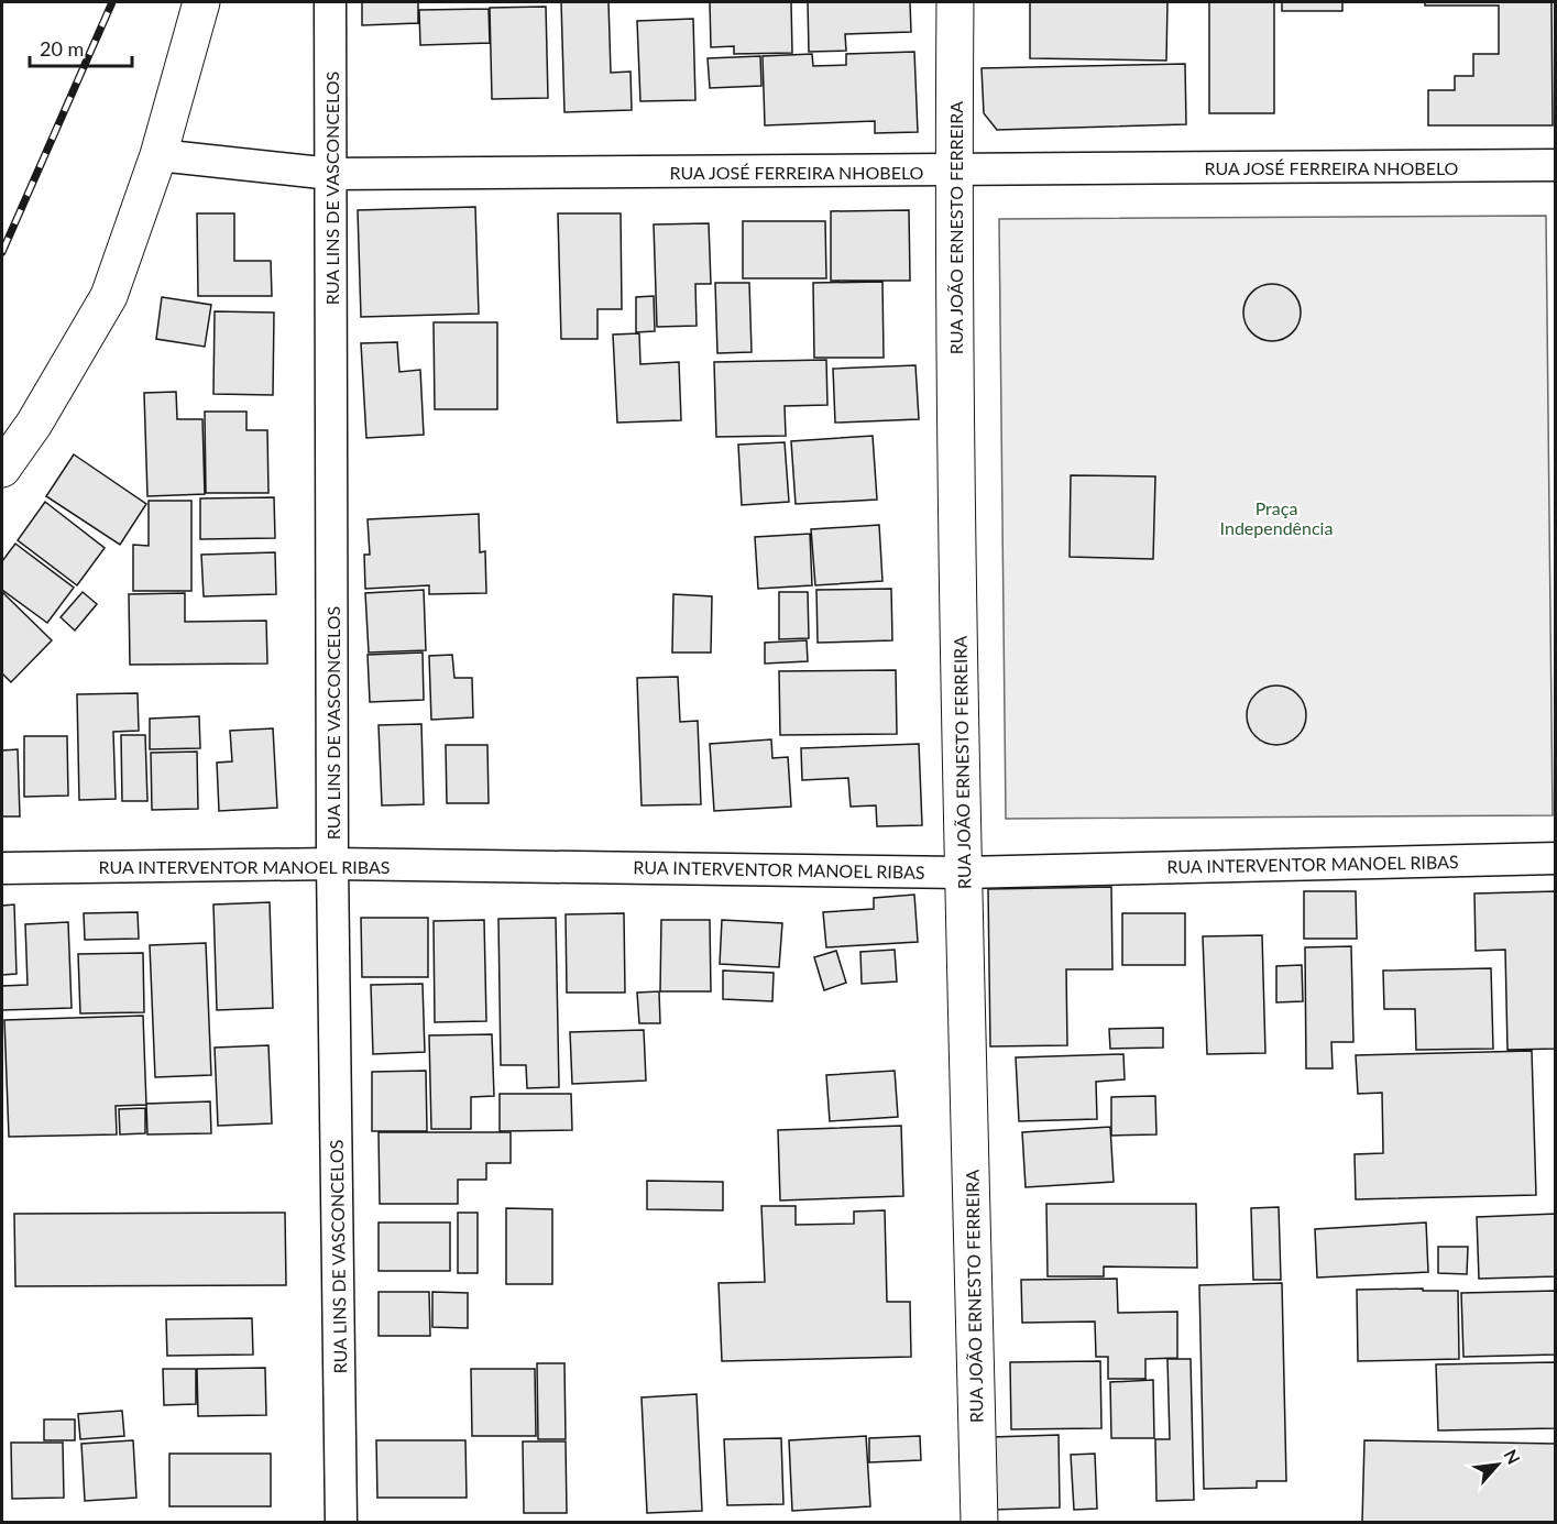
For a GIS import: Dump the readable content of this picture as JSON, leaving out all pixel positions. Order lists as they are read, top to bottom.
{
  "streets": {
    "street": [
      "RUA JOSÉ FERREIRA NHOBELO",
      "RUA LINS DE VASCONCELOS",
      "RUA JOÃO ERNESTO FERREIRA",
      "RUA INTERVENTOR MANOEL RIBAS"
    ]
  },
  "crossings": [
    ["RUA JOSÉ FERREIRA NHOBELO", "RUA LINS DE VASCONCELOS"],
    ["RUA JOSÉ FERREIRA NHOBELO", "RUA JOÃO ERNESTO FERREIRA"],
    ["RUA LINS DE VASCONCELOS", "RUA INTERVENTOR MANOEL RIBAS"],
    ["RUA JOÃO ERNESTO FERREIRA", "RUA INTERVENTOR MANOEL RIBAS"]
  ],
  "parks": ["Praça Independência"],
  "scale_bar": "20 m",
  "north": "top right"
}
